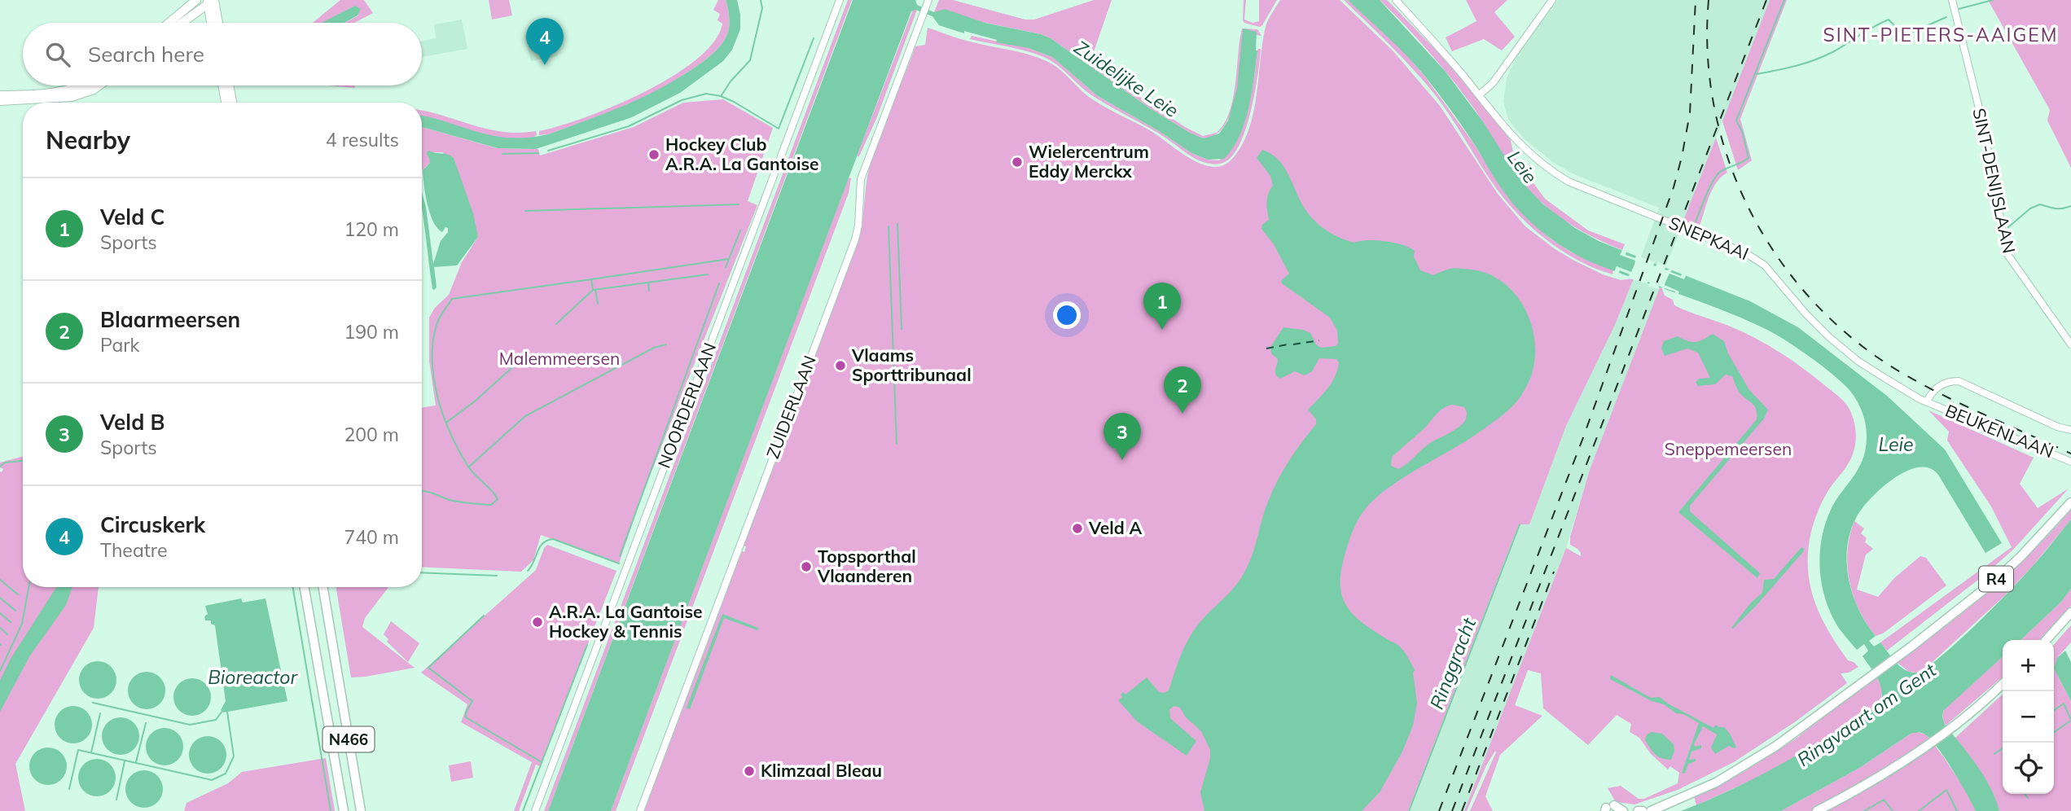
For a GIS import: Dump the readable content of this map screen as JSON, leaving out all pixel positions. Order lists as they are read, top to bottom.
{
  "streets": {
    "highway": ["R4", "N466"],
    "street": [
      "SINT-DENIJSLAAN",
      "SNEPKAAI",
      "NOORDERLAAN",
      "ZUIDERLAAN",
      "BEUKENLAAN"
    ]
  },
  "crossings": [
    ["SNEPKAAI", "BEUKENLAAN"]
  ],
  "districts": ["SINT-PIETERS-AAIGEM"],
  "water": [
    "Zuidelijke Leie",
    "Leie",
    "Ringgracht",
    "Bioreactor",
    "Ringvaart om Gent"
  ],
  "parks": ["Malemmeersen", "Sneppemeersen"],
  "places": [
    "Hockey Club A.R.A. La Gantoise",
    "Wielercentrum Eddy Merckx",
    "Vlaams Sporttribunaal",
    "Veld A",
    "Topsporthal Vlaanderen",
    "A.R.A. La Gantoise Hockey & Tennis",
    "Klimzaal Bleau"
  ],
  "page": {
    "pins": [
      "4",
      "1",
      "2",
      "3"
    ],
    "search": "Search here",
    "heading": ["Nearby", "4 results"],
    "list": [
      {
        "mark": "1",
        "name": "Veld C",
        "note": "Sports",
        "value": "120 m"
      },
      {
        "mark": "2",
        "name": "Blaarmeersen",
        "note": "Park",
        "value": "190 m"
      },
      {
        "mark": "3",
        "name": "Veld B",
        "note": "Sports",
        "value": "200 m"
      },
      {
        "mark": "4",
        "name": "Circuskerk",
        "note": "Theatre",
        "value": "740 m"
      }
    ],
    "map_buttons": ["+", "−"]
  }
}
